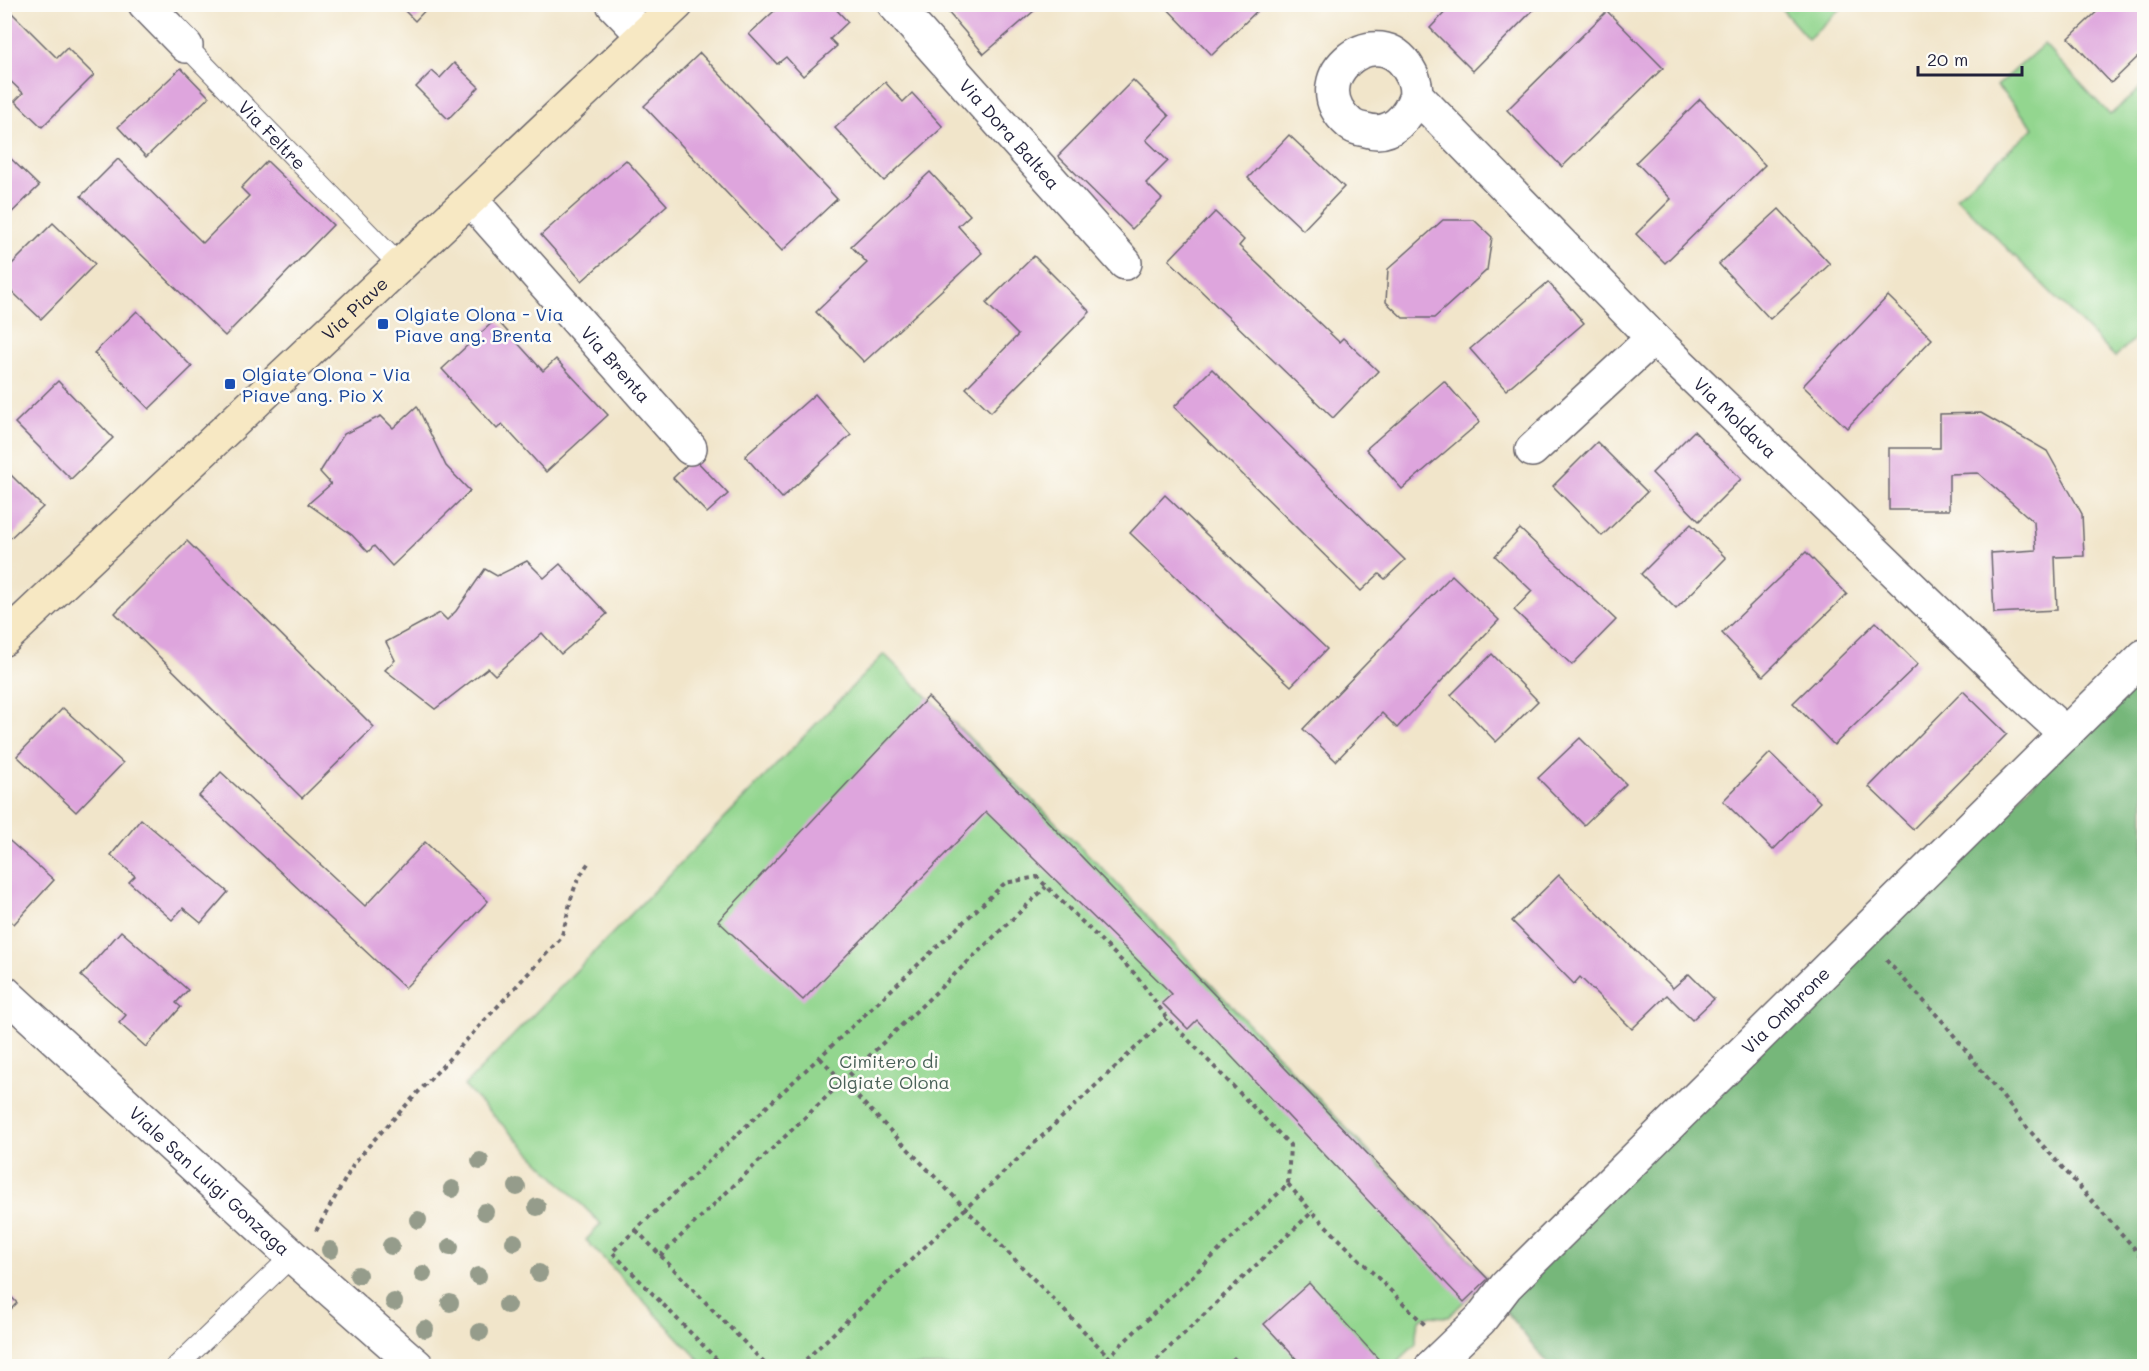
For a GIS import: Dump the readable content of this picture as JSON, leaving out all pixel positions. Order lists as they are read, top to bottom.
{
  "streets": {
    "street": [
      "Via Dora Baltea",
      "Via Feltre",
      "Via Piave",
      "Via Brenta",
      "Via Moldava",
      "Via Ombrone",
      "Viale San Luigi Gonzaga"
    ]
  },
  "crossings": [
    ["Via Feltre", "Via Piave"],
    ["Via Piave", "Via Brenta"],
    ["Via Moldava", "Via Ombrone"]
  ],
  "parks": ["Cimitero di Olgiate Olona"],
  "places": {
    "transit": ["Olgiate Olona - Via Piave ang. Brenta", "Olgiate Olona - Via Piave ang. Pio X"]
  },
  "scale_bar": "20 m"
}
